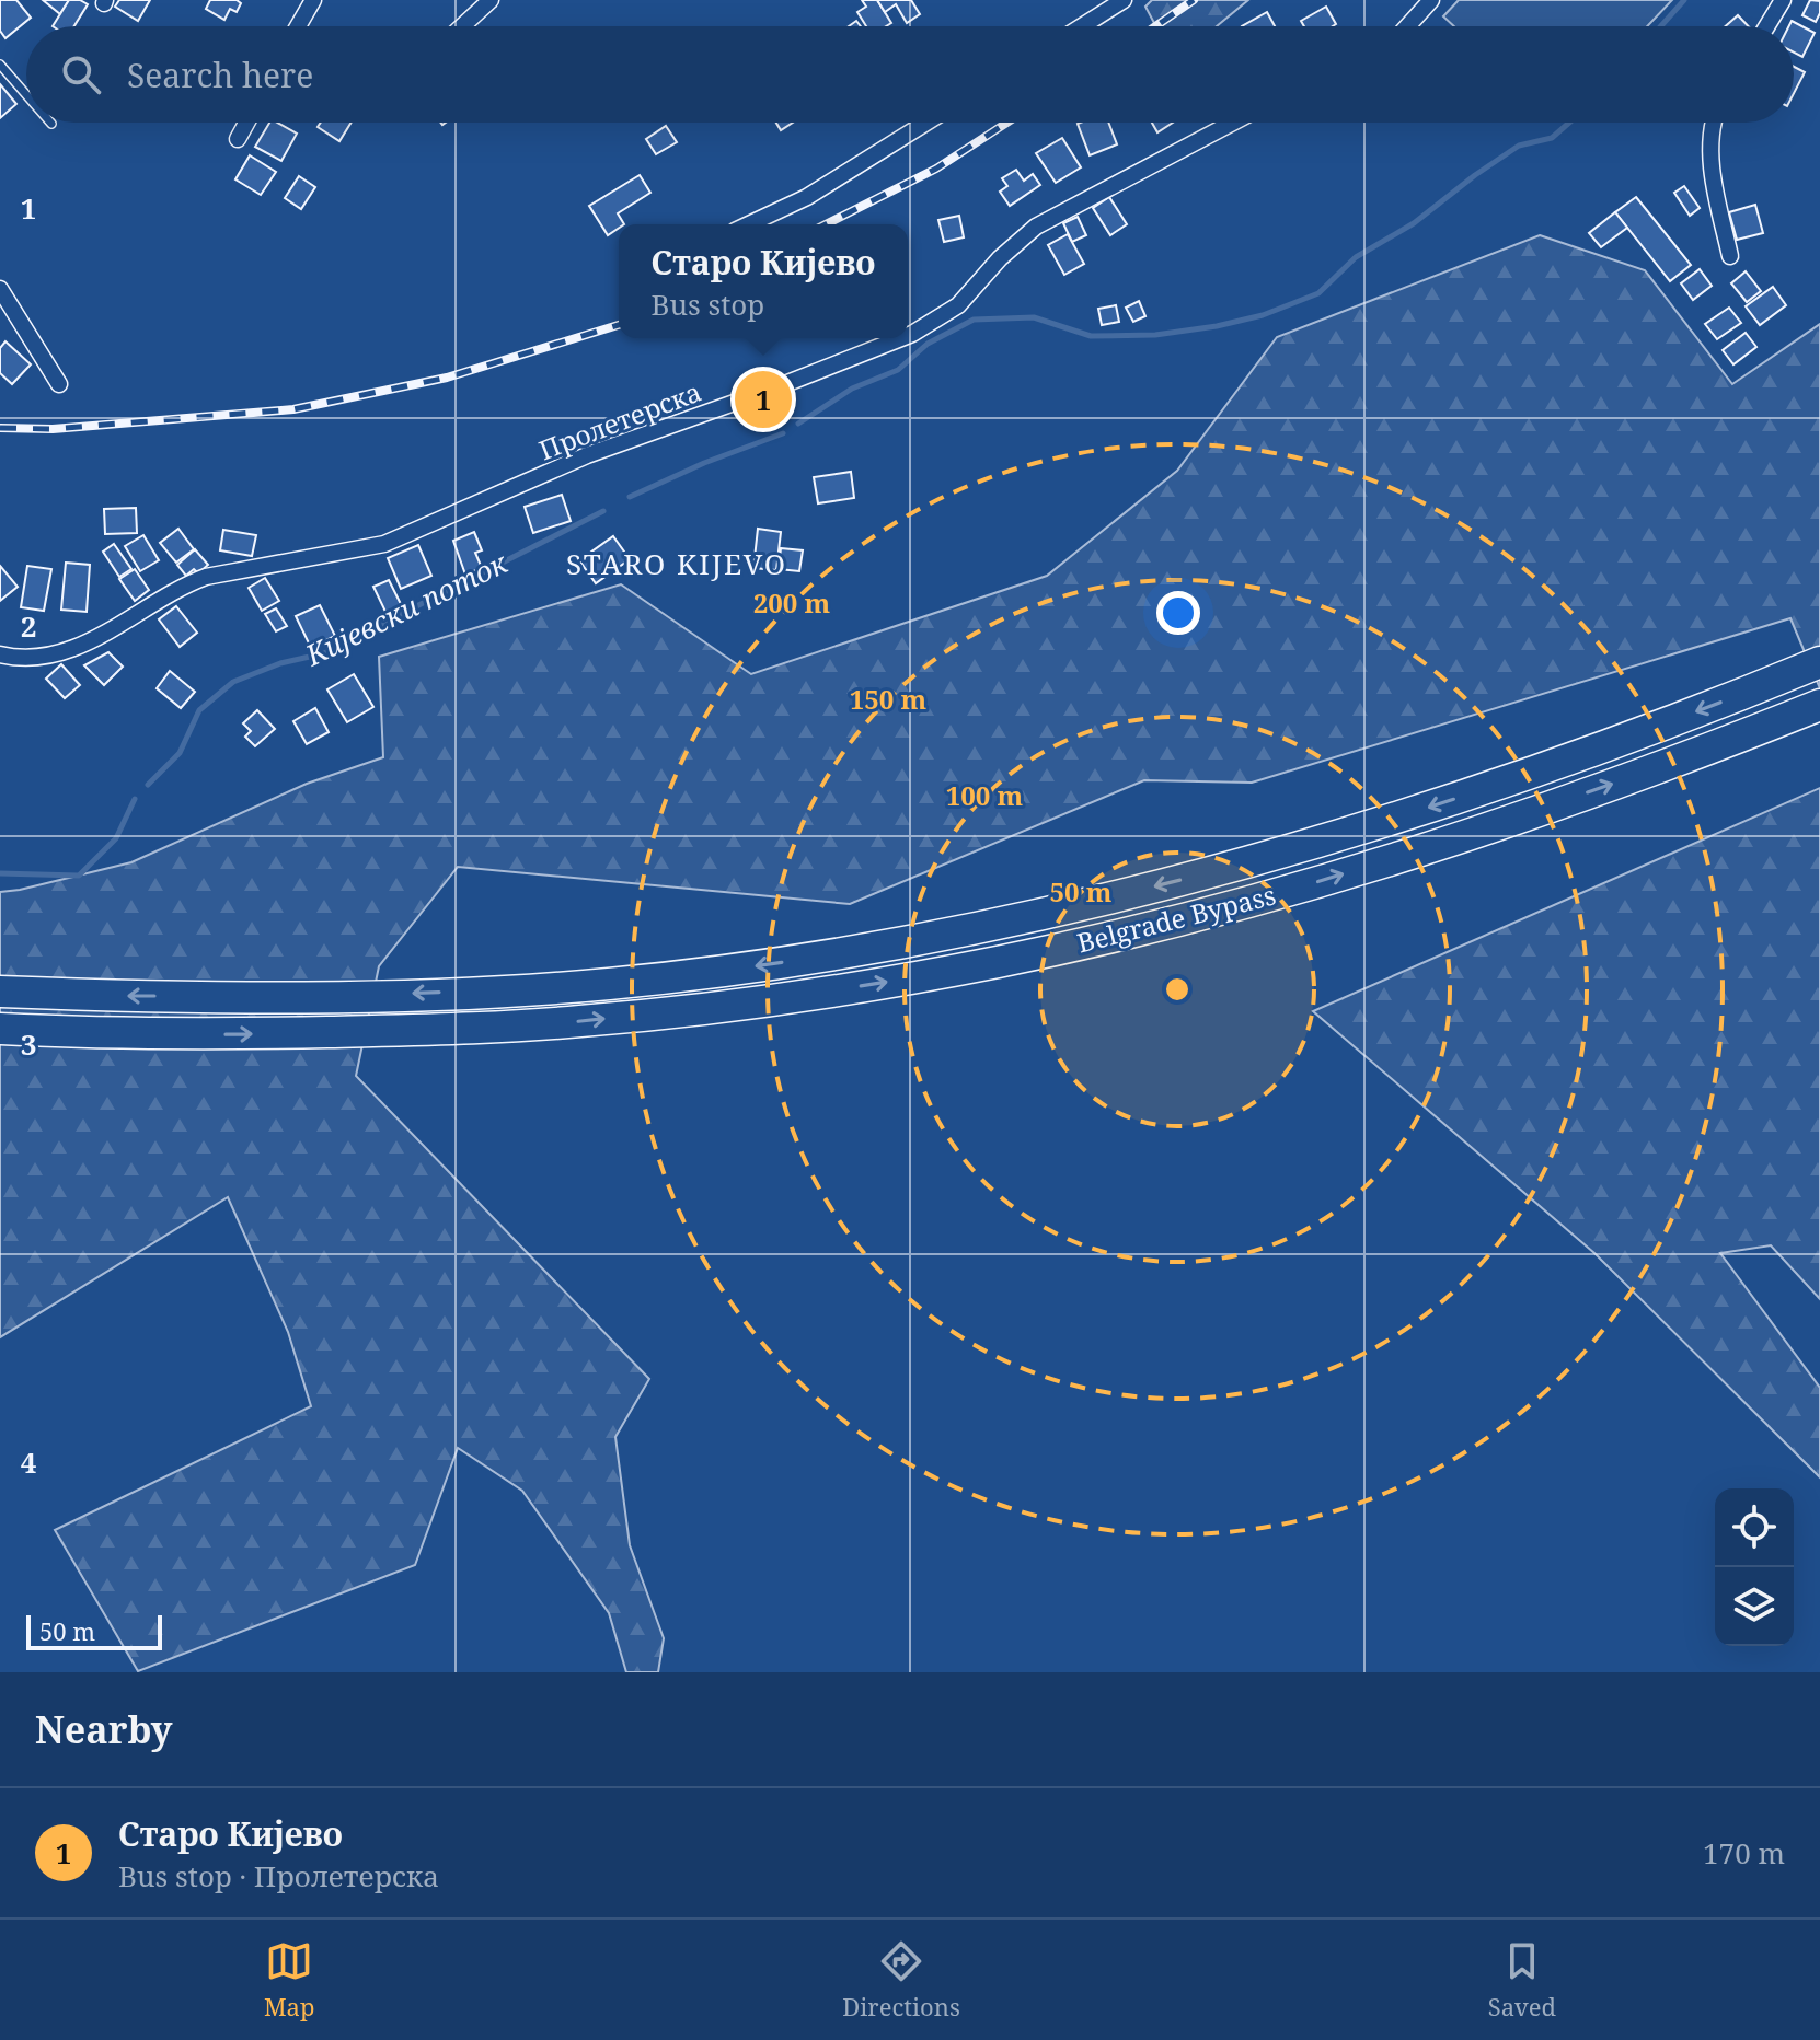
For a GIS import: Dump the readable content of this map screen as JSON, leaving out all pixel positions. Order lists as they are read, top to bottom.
{
  "streets": {
    "highway": ["Belgrade Bypass"],
    "street": ["Пролетерска"]
  },
  "districts": ["STARO KIJEVO"],
  "water": ["Кијевски поток"],
  "scale_bar": "50 m",
  "page": {
    "search": "Search here",
    "popup": ["Старо Кијево", "Bus stop"],
    "pins": "1",
    "scale": "50 m",
    "heading": "Nearby",
    "list": [
      {
        "mark": "1",
        "name": "Старо Кијево",
        "note": "Bus stop · Пролетерска",
        "value": "170 m"
      }
    ],
    "nav": ["Map", "Directions", "Saved"]
  },
  "grid": {
    "rows": [
      "1",
      "2",
      "3",
      "4"
    ]
  },
  "rings": [
    "200 m",
    "150 m",
    "100 m",
    "50 m"
  ]
}
